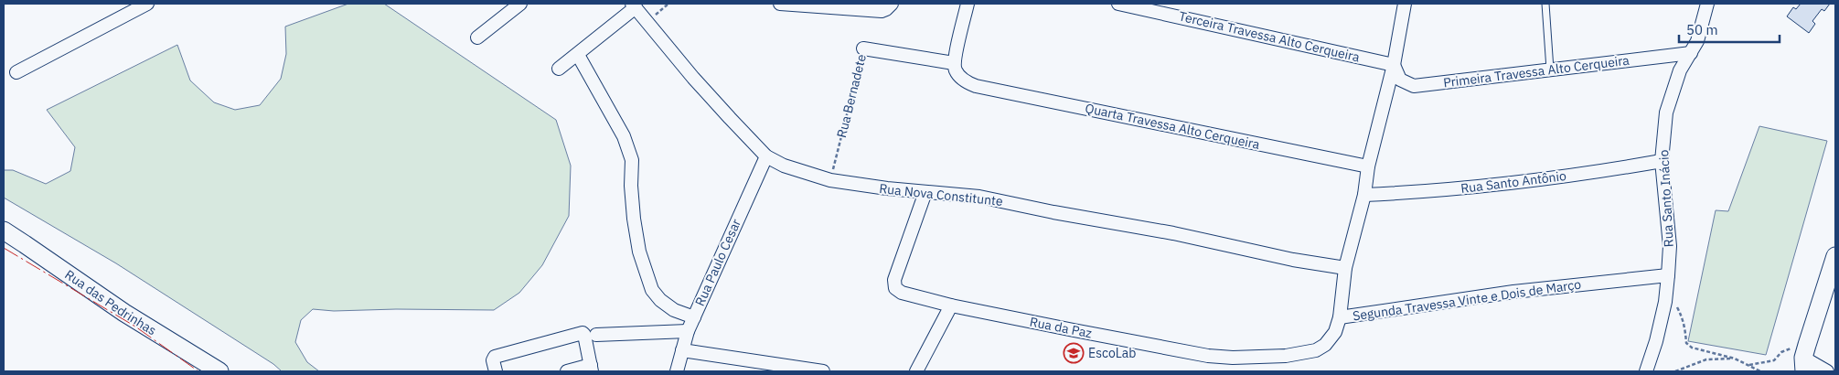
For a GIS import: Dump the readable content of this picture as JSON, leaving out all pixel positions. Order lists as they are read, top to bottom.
{
  "streets": {
    "main road": ["Rua das Pedrinhas"],
    "street": [
      "Terceira Travessa Alto Cerqueira",
      "Primeira Travessa Alto Cerqueira",
      "Rua Bernadete",
      "Quarta Travessa Alto Cerqueira",
      "Rua Santo Antônio",
      "Rua Nova Constitunte",
      "Rua Santo Inácio",
      "Rua Paulo Cesar",
      "Segunda Travessa Vinte e Dois de Março",
      "Rua da Paz"
    ]
  },
  "crossings": [
    ["Terceira Travessa Alto Cerqueira", "Primeira Travessa Alto Cerqueira"],
    ["Terceira Travessa Alto Cerqueira", "Segunda Travessa Vinte e Dois de Março"],
    ["Primeira Travessa Alto Cerqueira", "Rua Santo Inácio"],
    ["Primeira Travessa Alto Cerqueira", "Segunda Travessa Vinte e Dois de Março"],
    ["Rua Bernadete", "Quarta Travessa Alto Cerqueira"],
    ["Rua Bernadete", "Rua Nova Constitunte"],
    ["Quarta Travessa Alto Cerqueira", "Segunda Travessa Vinte e Dois de Março"],
    ["Rua Santo Antônio", "Rua Santo Inácio"],
    ["Rua Santo Antônio", "Segunda Travessa Vinte e Dois de Março"],
    ["Rua Nova Constitunte", "Rua Paulo Cesar"],
    ["Rua Nova Constitunte", "Segunda Travessa Vinte e Dois de Março"],
    ["Rua Nova Constitunte", "Rua da Paz"],
    ["Rua Santo Inácio", "Segunda Travessa Vinte e Dois de Março"],
    ["Segunda Travessa Vinte e Dois de Março", "Rua da Paz"]
  ],
  "places": {
    "school or university": ["EscoLab"]
  },
  "scale_bar": "50 m"
}
